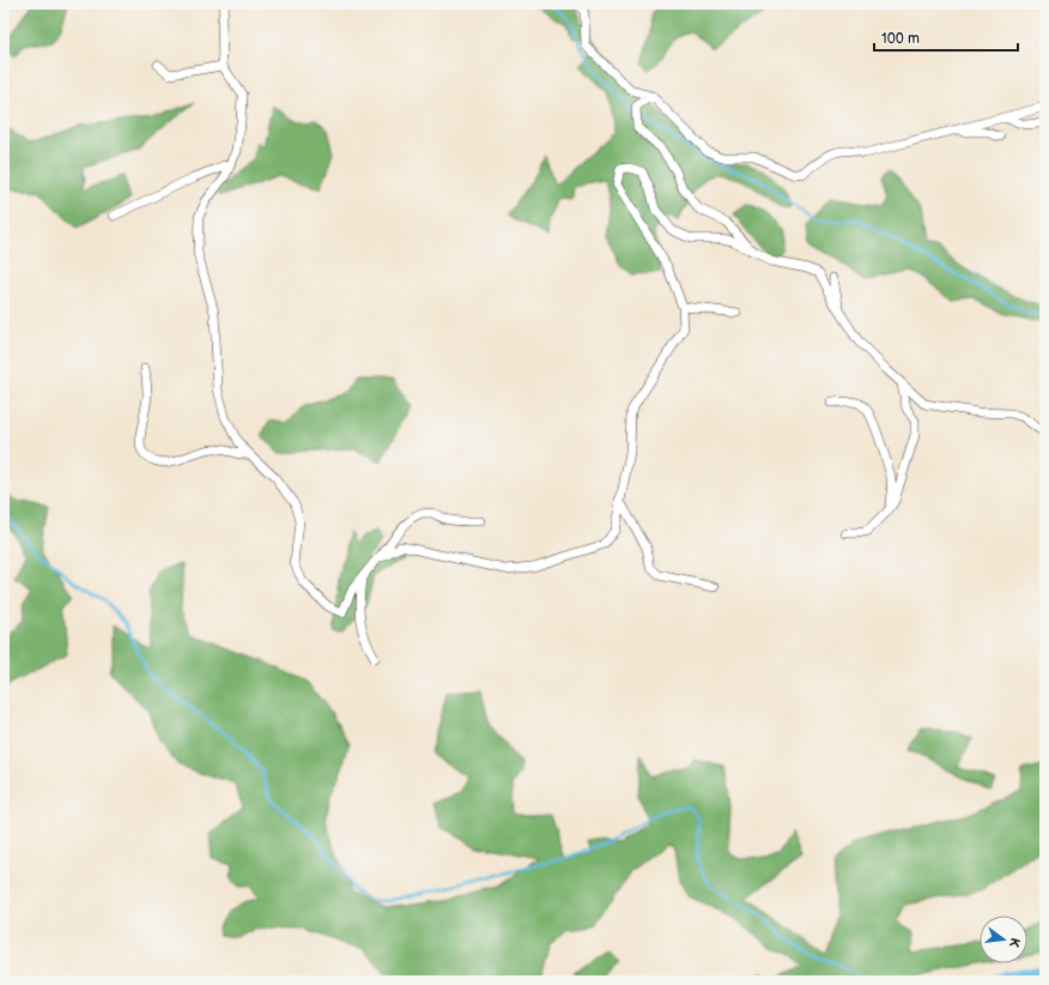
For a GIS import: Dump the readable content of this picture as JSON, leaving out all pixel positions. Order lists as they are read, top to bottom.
{
  "scale_bar": "100 m",
  "north": "right"
}
